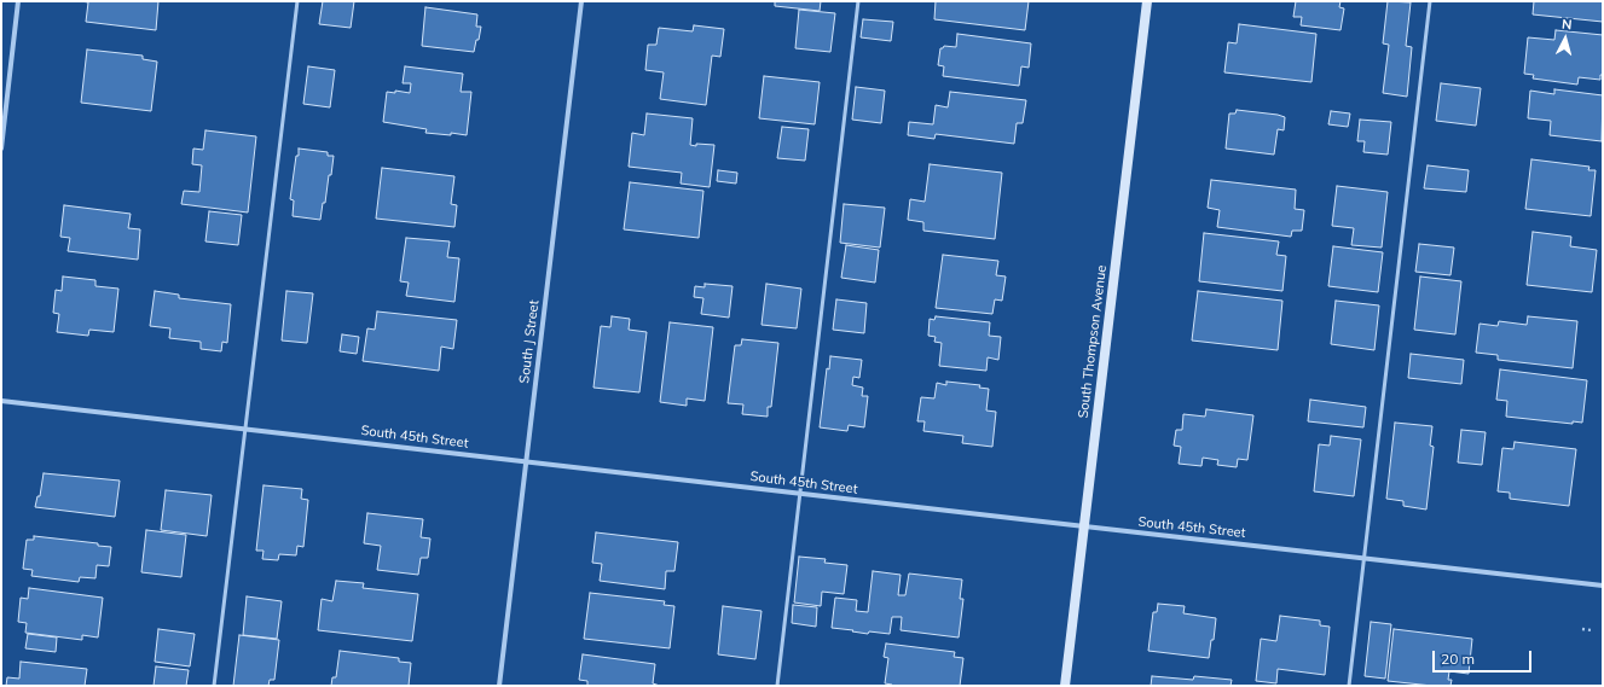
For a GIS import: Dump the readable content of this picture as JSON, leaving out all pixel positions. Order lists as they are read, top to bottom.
{
  "streets": {
    "main road": ["South Thompson Avenue"],
    "street": ["South J Street", "South 45th Street"]
  },
  "crossings": [
    ["South J Street", "South 45th Street"],
    ["South Thompson Avenue", "South 45th Street"]
  ],
  "scale_bar": "20 m",
  "north": "top"
}
